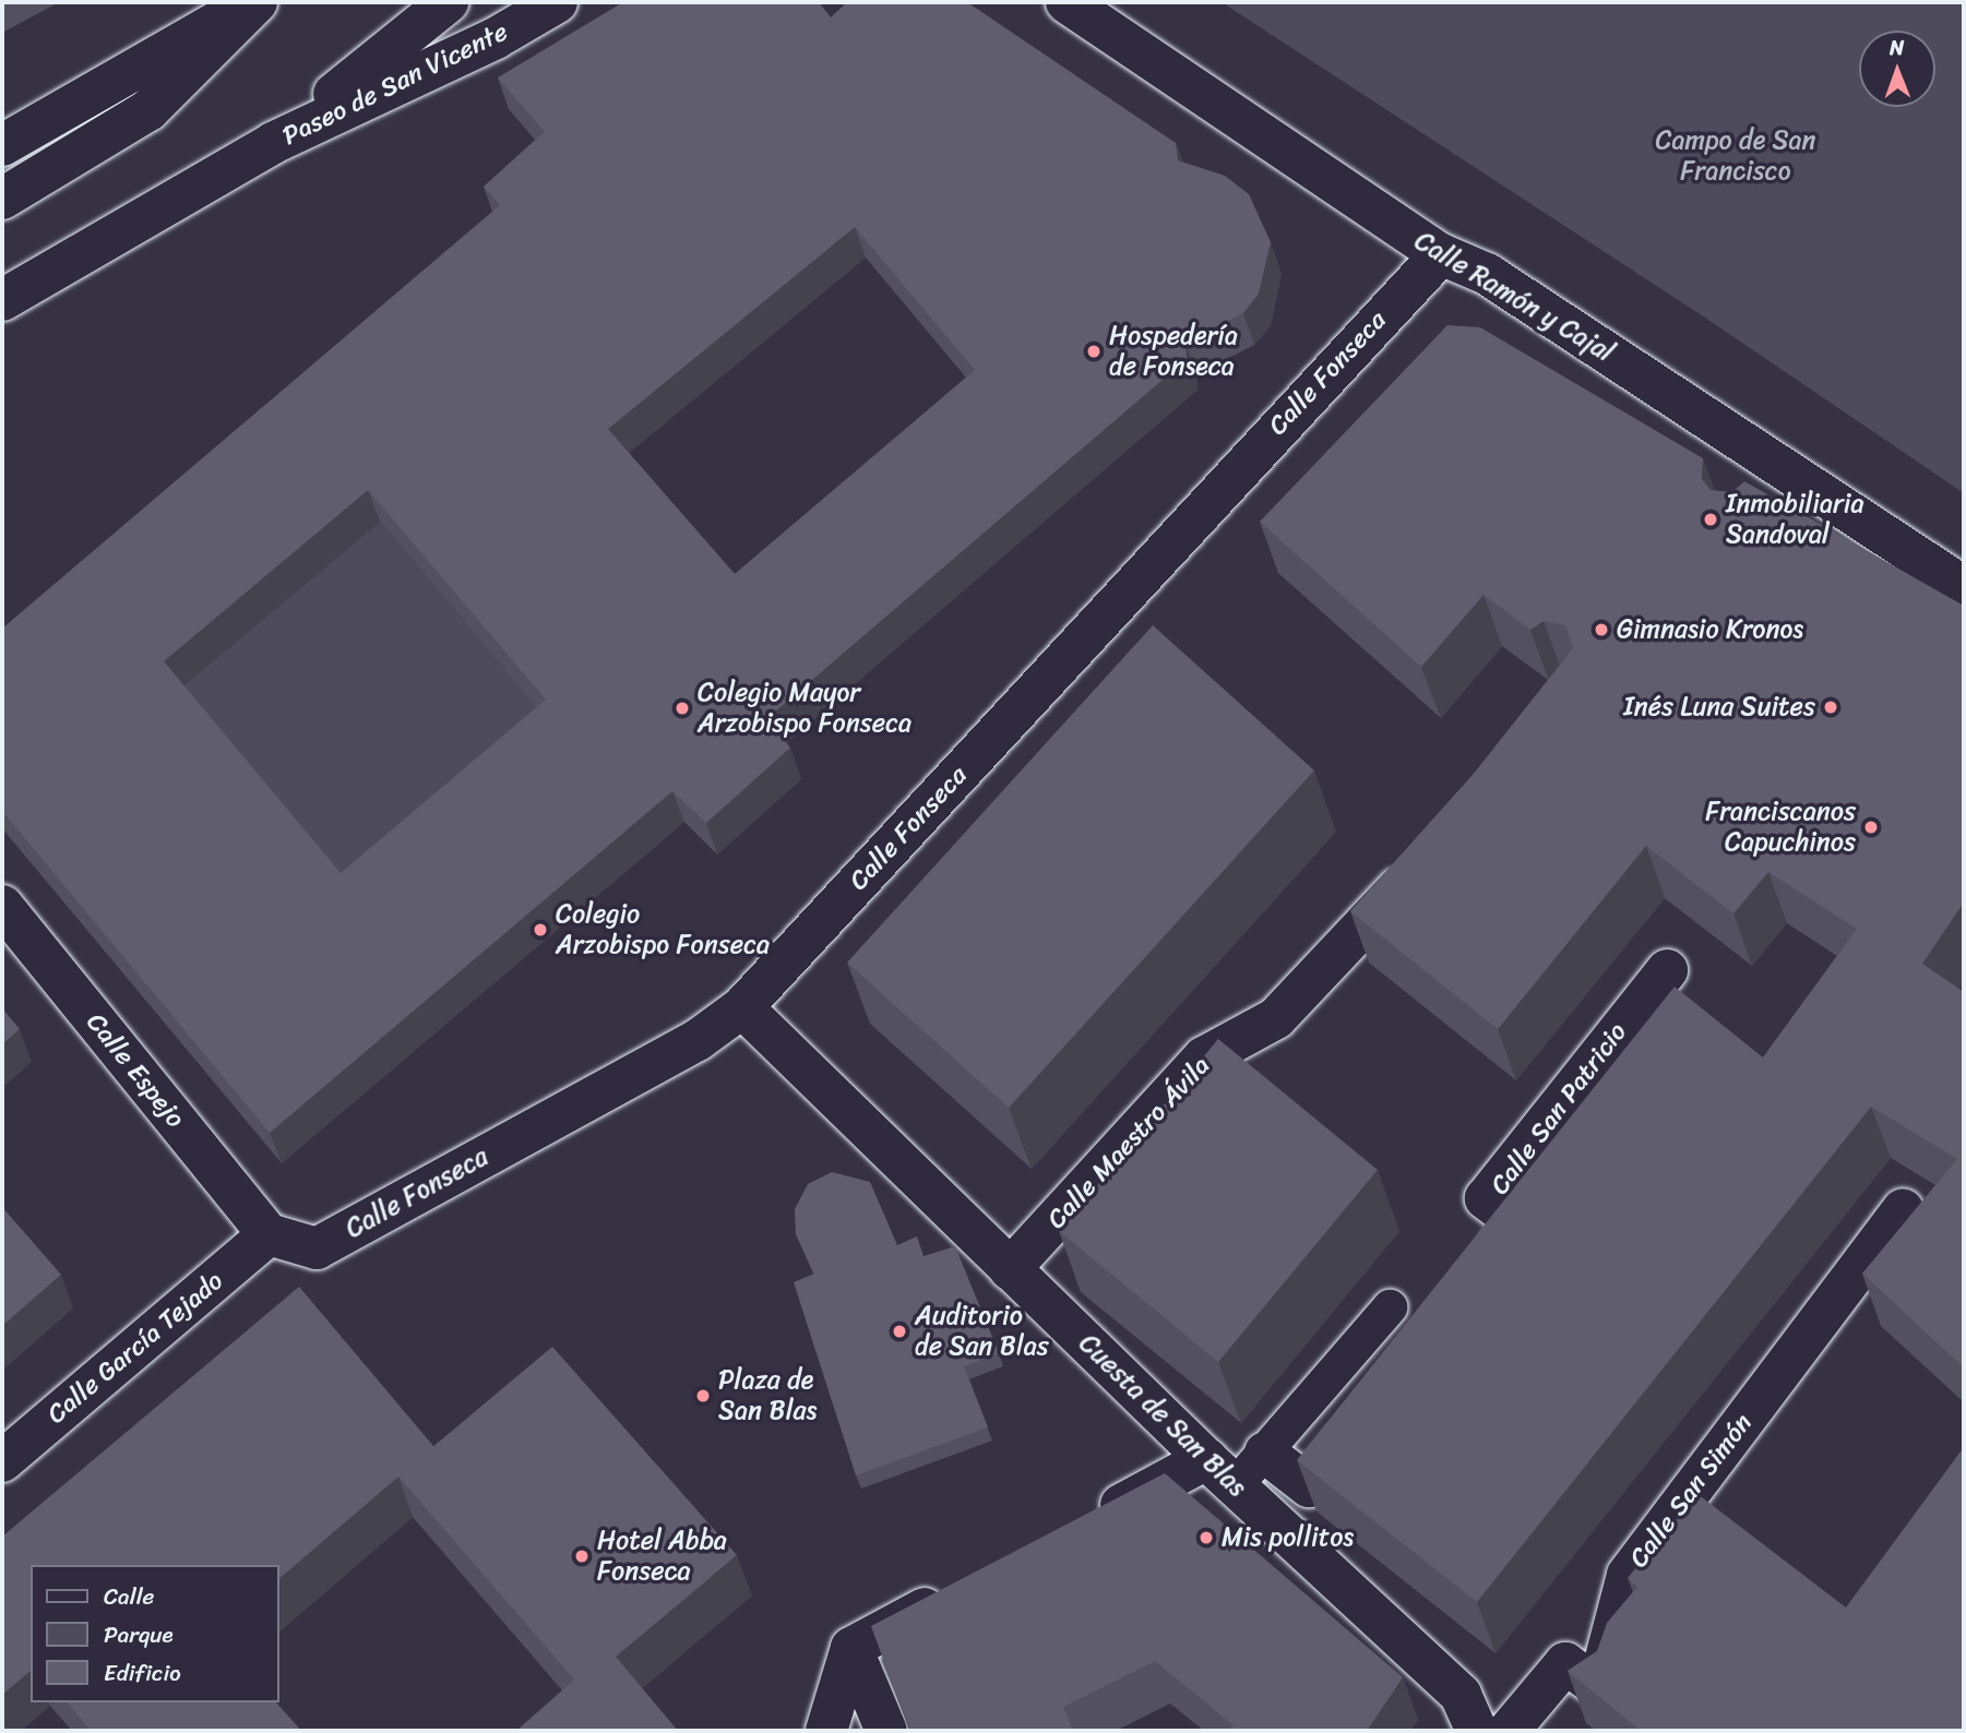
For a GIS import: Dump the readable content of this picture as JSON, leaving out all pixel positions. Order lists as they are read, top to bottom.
{
  "streets": {
    "main road": [
      "Paseo de San Vicente",
      "Calle Ramón y Cajal",
      "Calle Fonseca",
      "Calle Espejo",
      "Calle San Patricio",
      "Calle Maestro Ávila",
      "Calle García Tejado",
      "Cuesta de San Blas",
      "Calle San Simón"
    ]
  },
  "crossings": [
    ["Calle Ramón y Cajal", "Calle Fonseca"],
    ["Calle Fonseca", "Calle Espejo"],
    ["Calle Fonseca", "Calle García Tejado"],
    ["Calle Fonseca", "Cuesta de San Blas"],
    ["Calle Espejo", "Calle García Tejado"],
    ["Calle Maestro Ávila", "Cuesta de San Blas"],
    ["Cuesta de San Blas", "Calle San Simón"]
  ],
  "parks": ["Campo de San Francisco"],
  "places": [
    "Hospedería de Fonseca",
    "Inmobiliaria Sandoval",
    "Gimnasio Kronos",
    "Inés Luna Suites",
    "Colegio Mayor Arzobispo Fonseca",
    "Franciscanos Capuchinos",
    "Colegio Arzobispo Fonseca",
    "Auditorio de San Blas",
    "Plaza de San Blas",
    "Mis pollitos",
    "Hotel Abba Fonseca"
  ],
  "legend": ["Calle", "Parque", "Edificio"],
  "north": "top"
}
